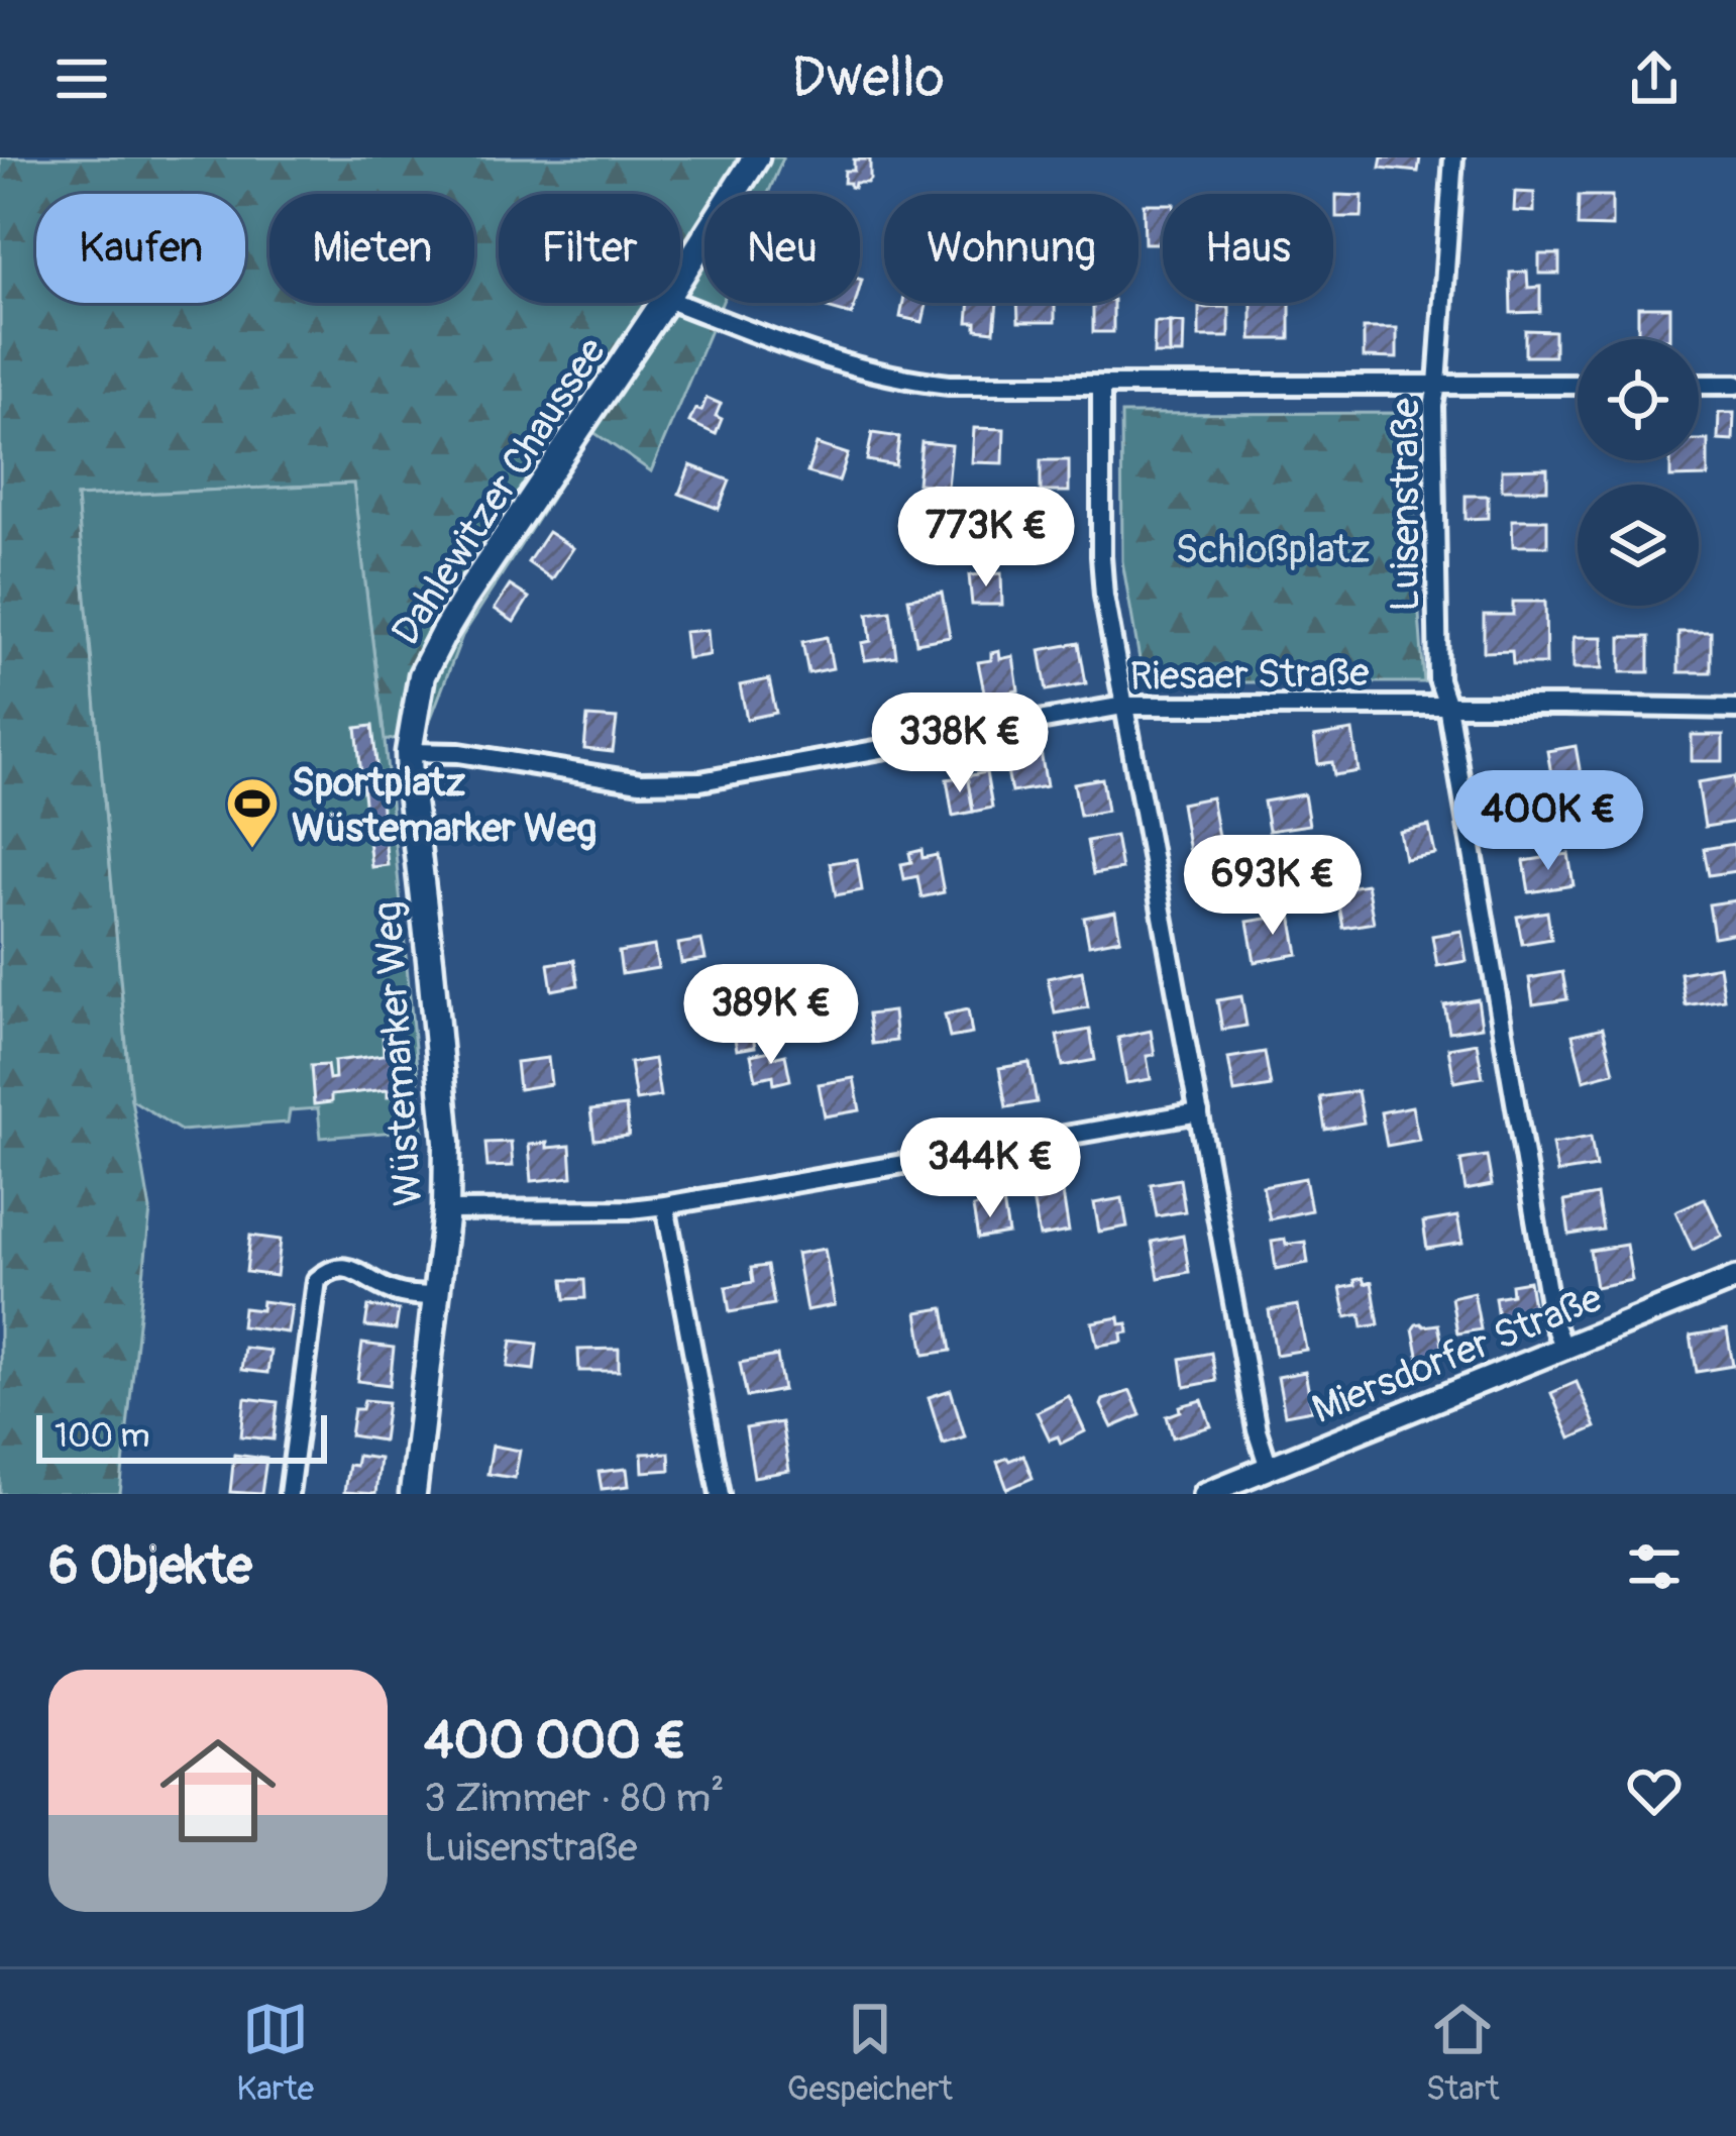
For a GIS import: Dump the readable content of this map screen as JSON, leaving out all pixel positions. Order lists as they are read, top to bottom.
{
  "streets": {
    "main road": ["Dahlewitzer Chaussee", "Wüstemarker Weg"],
    "street": ["Luisenstraße", "Riesaer Straße", "Miersdorfer Straße"]
  },
  "crossings": [
    ["Dahlewitzer Chaussee", "Riesaer Straße"],
    ["Dahlewitzer Chaussee", "Wüstemarker Weg"],
    ["Luisenstraße", "Riesaer Straße"],
    ["Luisenstraße", "Miersdorfer Straße"],
    ["Riesaer Straße", "Wüstemarker Weg"]
  ],
  "parks": ["Schloßplatz"],
  "places": {
    "sports": ["Sportplatz Wüstemarker Weg"]
  },
  "scale_bar": "100 m",
  "page": {
    "header": "Dwello",
    "chip": [
      "Kaufen",
      "Mieten",
      "Filter",
      "Neu",
      "Wohnung",
      "Haus"
    ],
    "price": [
      "773K €",
      "338K €",
      "400K €",
      "693K €",
      "389K €",
      "344K €"
    ],
    "scale": "100 m",
    "heading": "6 Objekte",
    "list": [
      {
        "name": "400 000 €",
        "note": "3 Zimmer · 80 m² · Luisenstraße"
      }
    ],
    "tabs": ["Karte", "Gespeichert", "Start"]
  }
}
